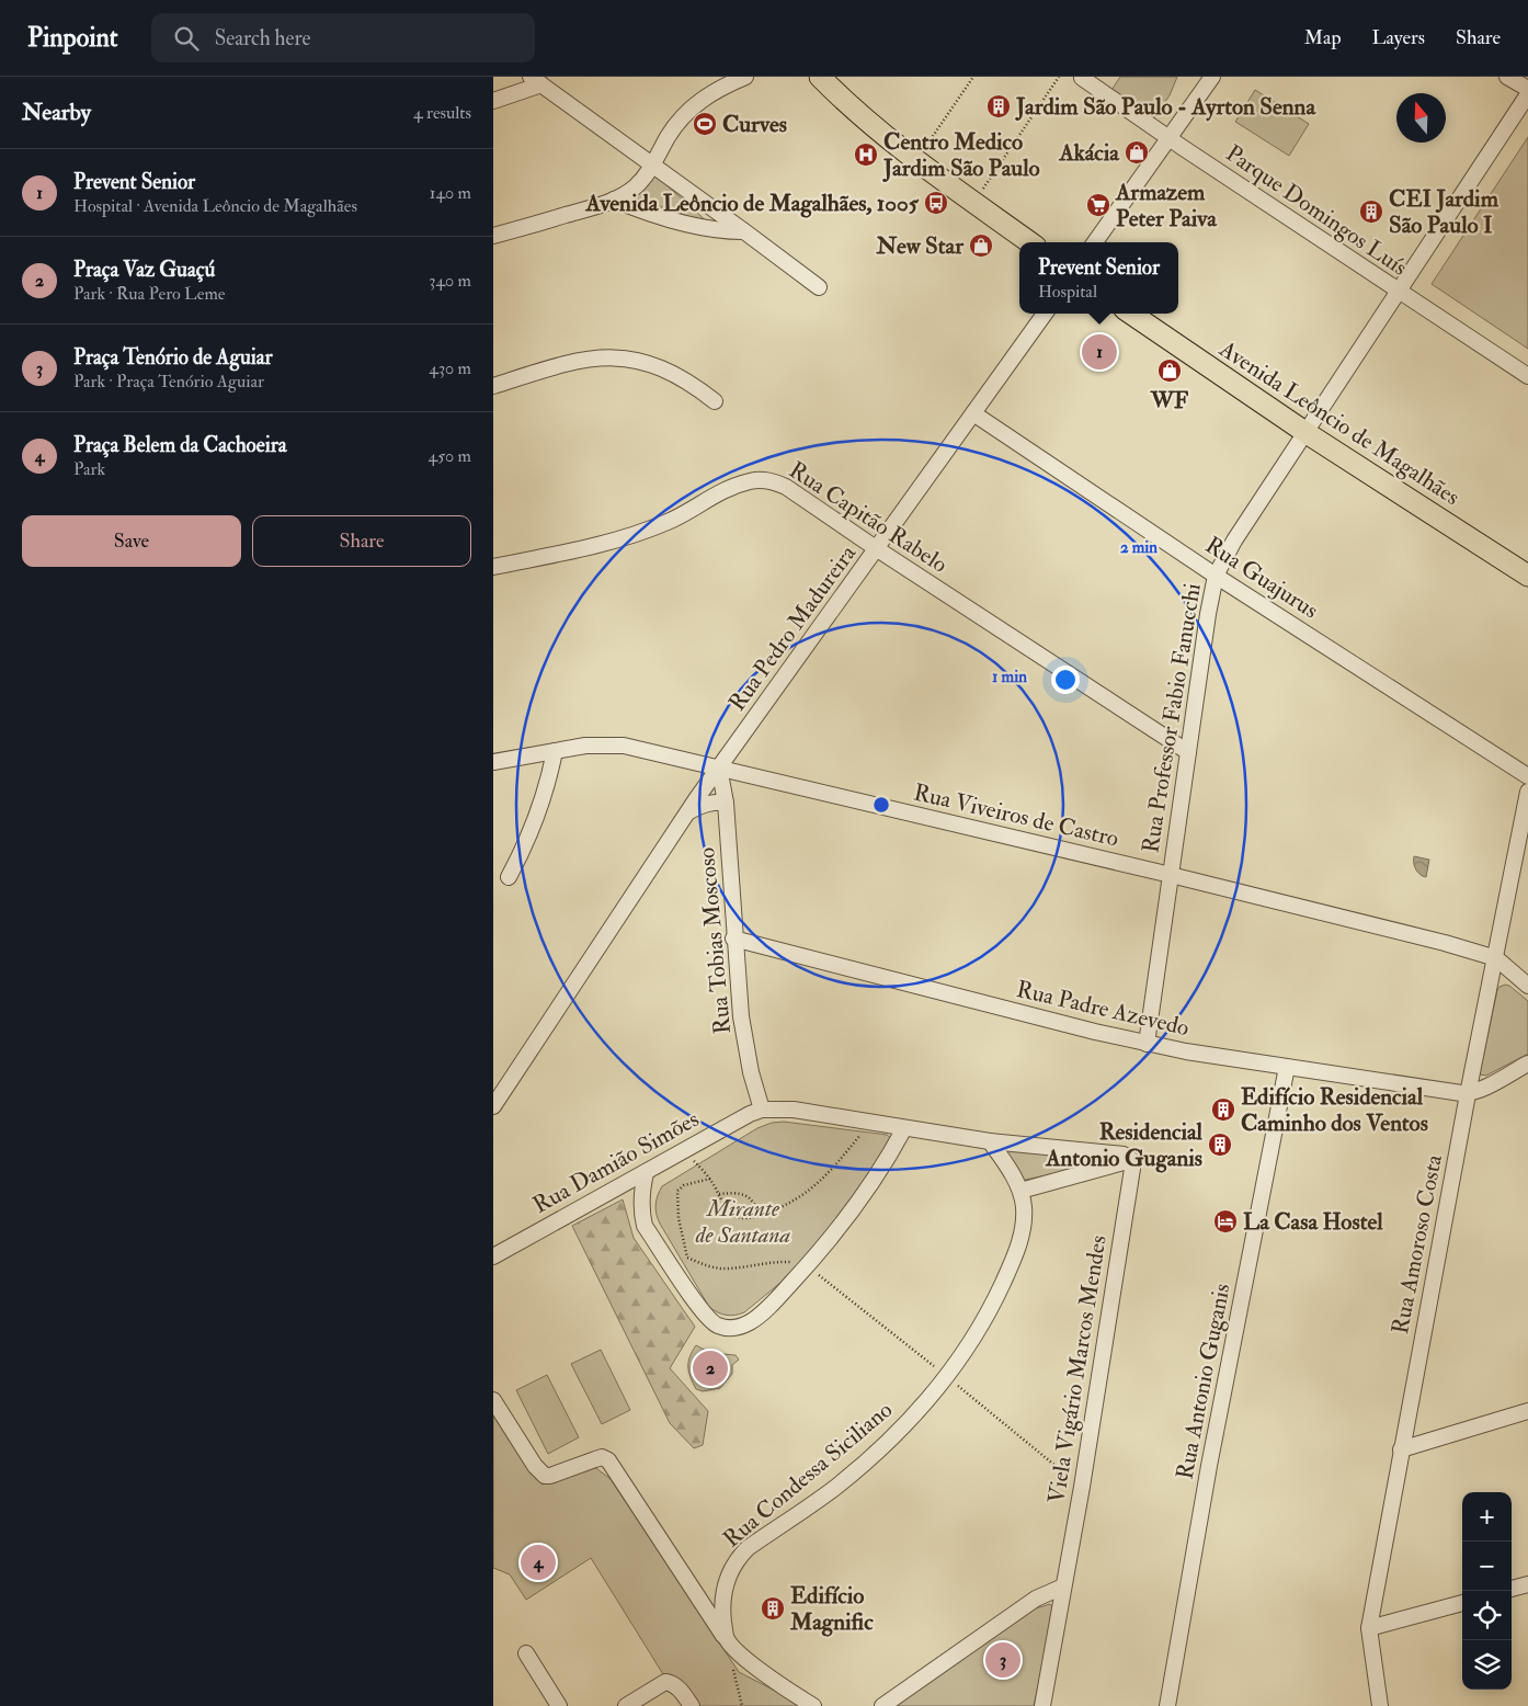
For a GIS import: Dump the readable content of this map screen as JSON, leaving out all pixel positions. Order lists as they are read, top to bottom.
{
  "streets": {
    "main road": ["Avenida Leôncio de Magalhães"],
    "street": [
      "Parque Domingos Luís",
      "Rua Capitão Rabelo",
      "Rua Guajurus",
      "Rua Pedro Madureira",
      "Rua Professor Fabio Fanucchi",
      "Rua Viveiros de Castro",
      "Rua Tobias Moscoso",
      "Rua Padre Azevedo",
      "Rua Damião Simões",
      "Rua Amoroso Costa",
      "Viela Vigário Marcos Mendes",
      "Rua Antonio Guganis",
      "Rua Condessa Siciliano"
    ]
  },
  "crossings": [
    ["Parque Domingos Luís", "Rua Professor Fabio Fanucchi"],
    ["Avenida Leôncio de Magalhães", "Rua Professor Fabio Fanucchi"],
    ["Rua Capitão Rabelo", "Rua Pedro Madureira"],
    ["Rua Capitão Rabelo", "Rua Professor Fabio Fanucchi"],
    ["Rua Guajurus", "Rua Pedro Madureira"],
    ["Rua Guajurus", "Rua Professor Fabio Fanucchi"],
    ["Rua Pedro Madureira", "Rua Viveiros de Castro"],
    ["Rua Pedro Madureira", "Rua Tobias Moscoso"],
    ["Rua Professor Fabio Fanucchi", "Rua Viveiros de Castro"],
    ["Rua Professor Fabio Fanucchi", "Rua Padre Azevedo"],
    ["Rua Viveiros de Castro", "Rua Tobias Moscoso"],
    ["Rua Viveiros de Castro", "Rua Amoroso Costa"],
    ["Rua Tobias Moscoso", "Rua Padre Azevedo"],
    ["Rua Tobias Moscoso", "Rua Damião Simões"],
    ["Rua Padre Azevedo", "Rua Amoroso Costa"],
    ["Rua Padre Azevedo", "Rua Antonio Guganis"]
  ],
  "parks": ["Mirante de Santana"],
  "places": {
    "building": [
      "Jardim São Paulo - Ayrton Senna",
      "CEI Jardim São Paulo I",
      "Edifício Residencial Caminho dos Ventos",
      "Residencial Antonio Guganis",
      "Edifício Magnific"
    ],
    "sports": ["Curves"],
    "shop": ["Akácia", "New Star", "WF"],
    "hospital": ["Centro Medico Jardim São Paulo"],
    "bus stop": ["Avenida Leôncio de Magalhães, 1005"],
    "supermarket": ["Armazem Peter Paiva"],
    "hotel": ["La Casa Hostel"]
  },
  "north": "top",
  "page": {
    "header": "Pinpoint",
    "search": "Search here",
    "nav": ["Map", "Layers", "Share"],
    "heading": ["Nearby", "4 results"],
    "list": [
      {
        "mark": "1",
        "name": "Prevent Senior",
        "note": "Hospital · Avenida Leôncio de Magalhães",
        "value": "140 m"
      },
      {
        "mark": "2",
        "name": "Praça Vaz Guaçú",
        "note": "Park · Rua Pero Leme",
        "value": "340 m"
      },
      {
        "mark": "3",
        "name": "Praça Tenório de Aguiar",
        "note": "Park · Praça Tenório Aguiar",
        "value": "430 m"
      },
      {
        "mark": "4",
        "name": "Praça Belem da Cachoeira",
        "note": "Park",
        "value": "450 m"
      }
    ],
    "popup": ["Prevent Senior", "Hospital"],
    "pins": [
      "1",
      "2",
      "4",
      "3"
    ],
    "buttons": ["Save", "Share"],
    "map_buttons": ["+", "−"]
  },
  "rings": ["2 min", "1 min"]
}
